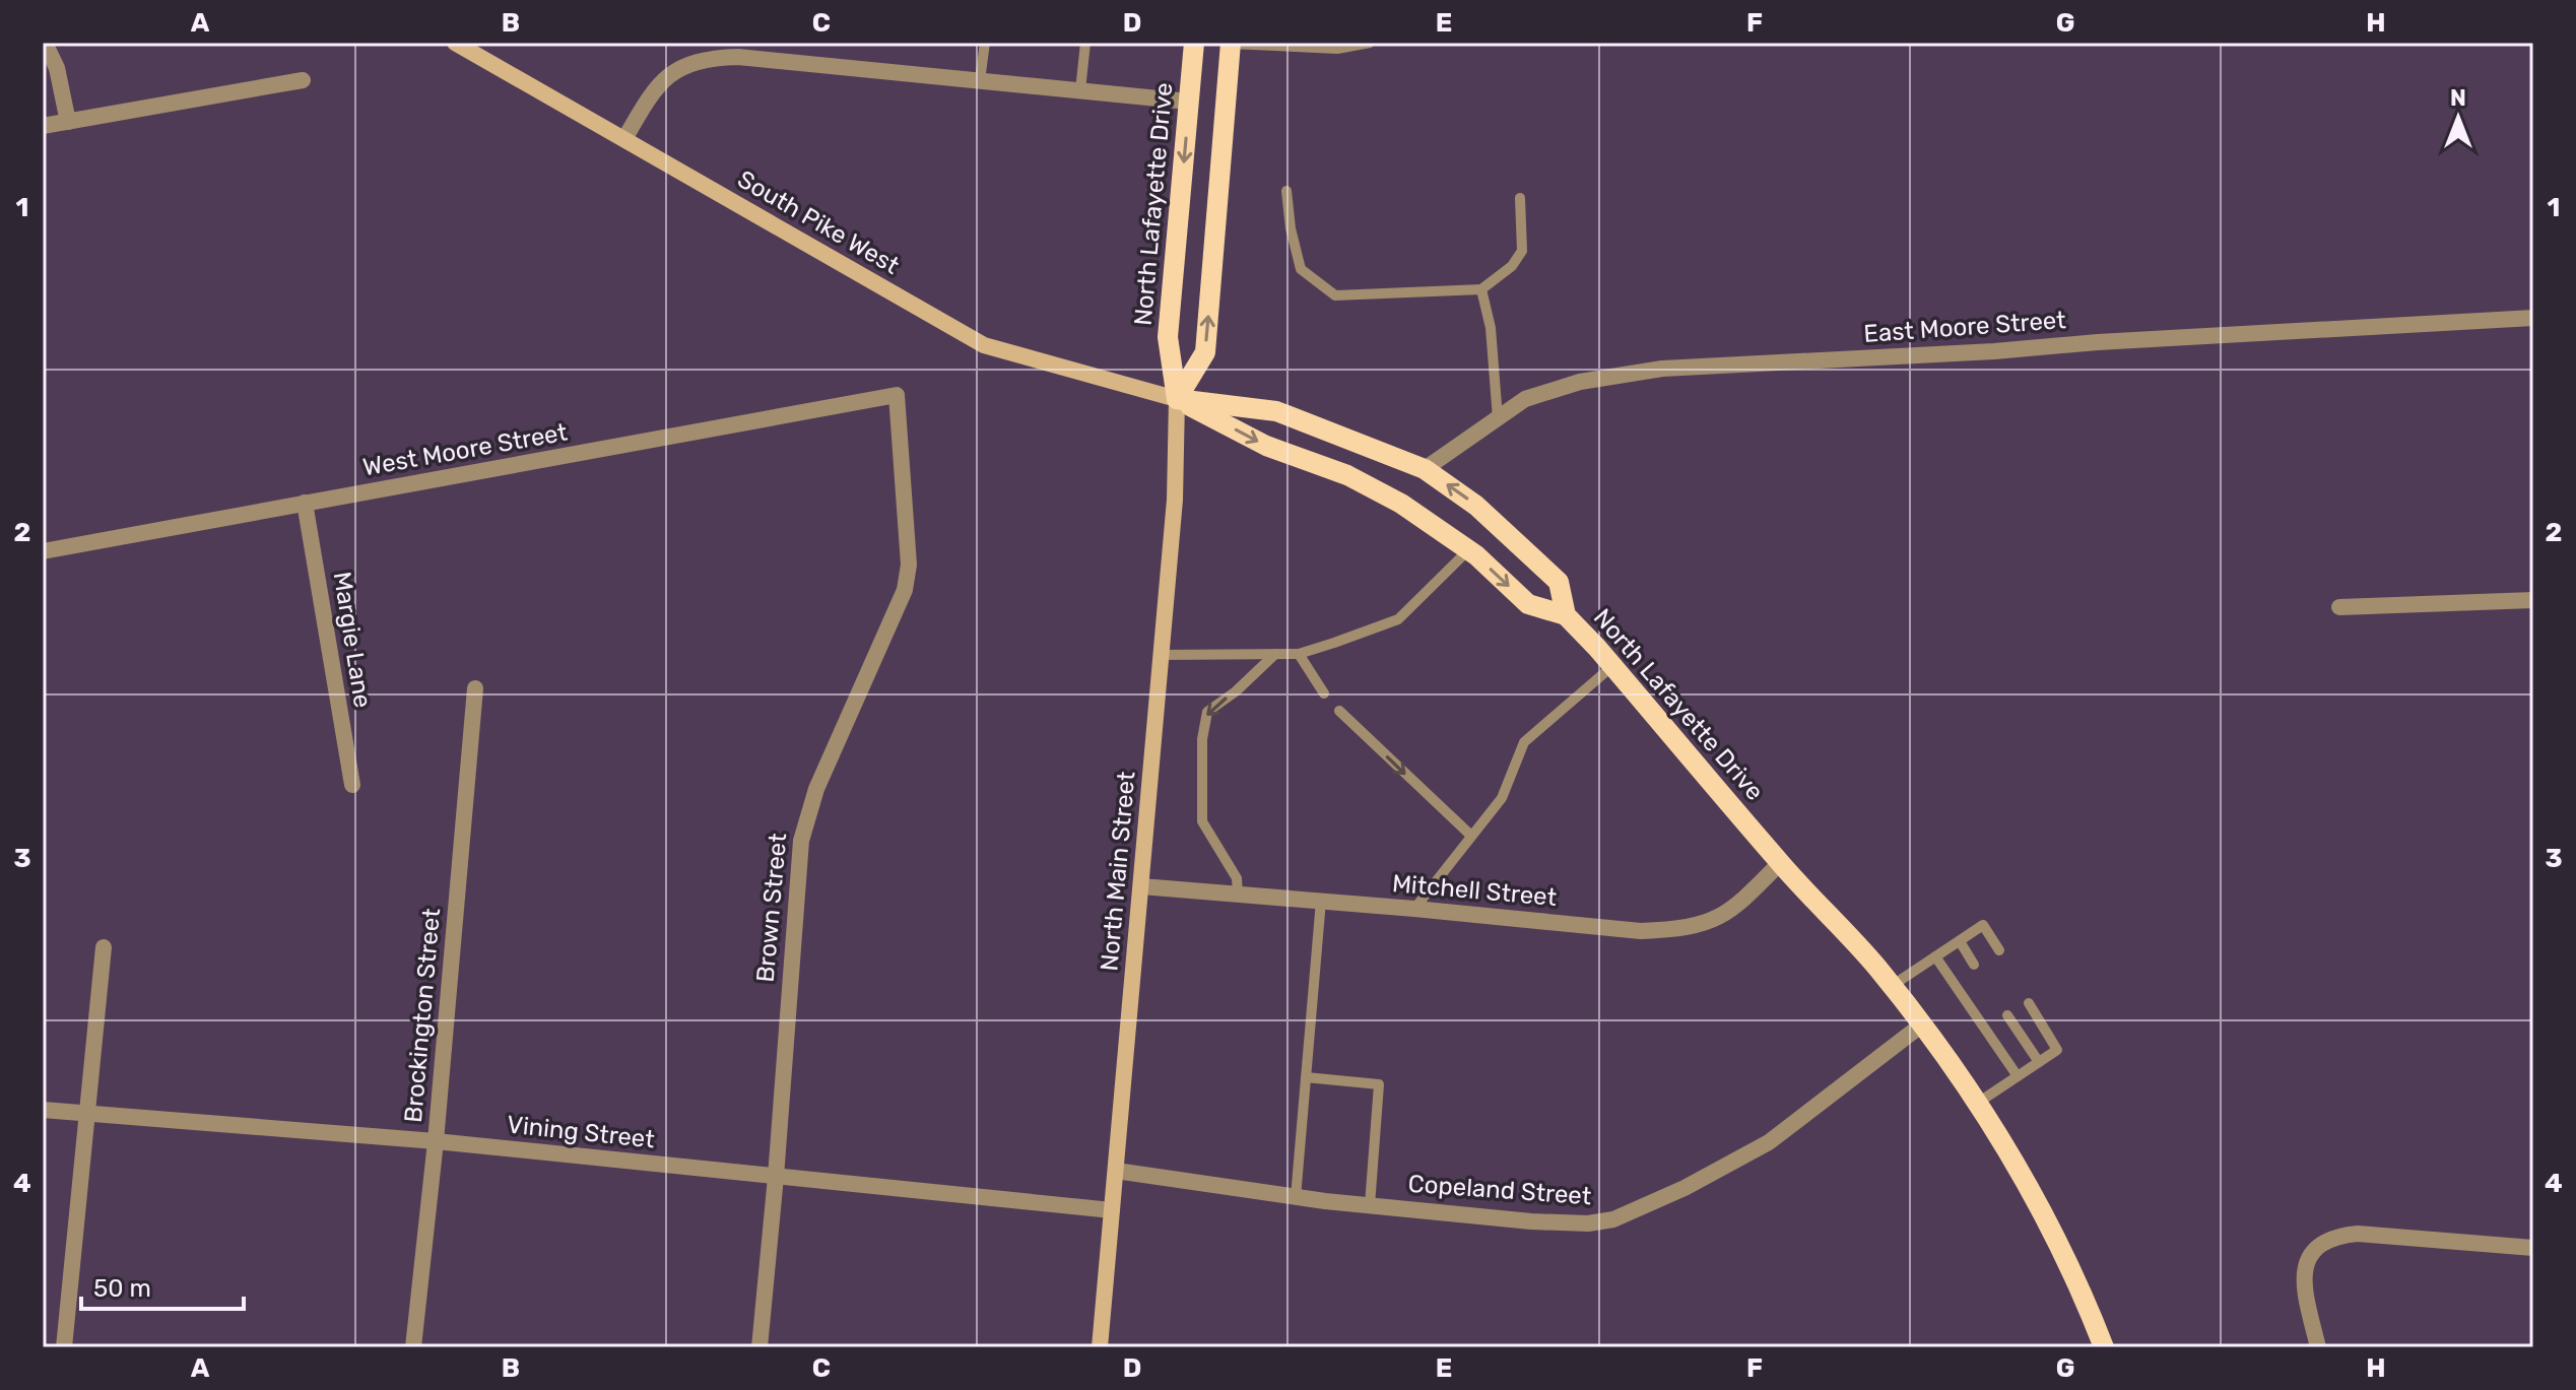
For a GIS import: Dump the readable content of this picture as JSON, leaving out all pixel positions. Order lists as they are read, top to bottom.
{
  "streets": {
    "main road": ["North Lafayette Drive", "South Pike West", "North Main Street"],
    "street": [
      "East Moore Street",
      "West Moore Street",
      "Margie Lane",
      "Mitchell Street",
      "Brown Street",
      "Brockington Street",
      "Vining Street",
      "Copeland Street"
    ]
  },
  "crossings": [
    ["North Lafayette Drive", "South Pike West"],
    ["North Lafayette Drive", "East Moore Street"],
    ["North Lafayette Drive", "North Main Street"],
    ["North Lafayette Drive", "Mitchell Street"],
    ["North Lafayette Drive", "Copeland Street"],
    ["South Pike West", "North Main Street"],
    ["West Moore Street", "Margie Lane"],
    ["West Moore Street", "Brown Street"],
    ["North Main Street", "Mitchell Street"],
    ["North Main Street", "Vining Street"],
    ["North Main Street", "Copeland Street"],
    ["Brown Street", "Vining Street"],
    ["Brockington Street", "Vining Street"]
  ],
  "scale_bar": "50 m",
  "north": "top",
  "grid": {
    "columns": [
      "A",
      "B",
      "C",
      "D",
      "E",
      "F",
      "G",
      "H"
    ],
    "rows": [
      "1",
      "2",
      "3",
      "4"
    ]
  }
}
